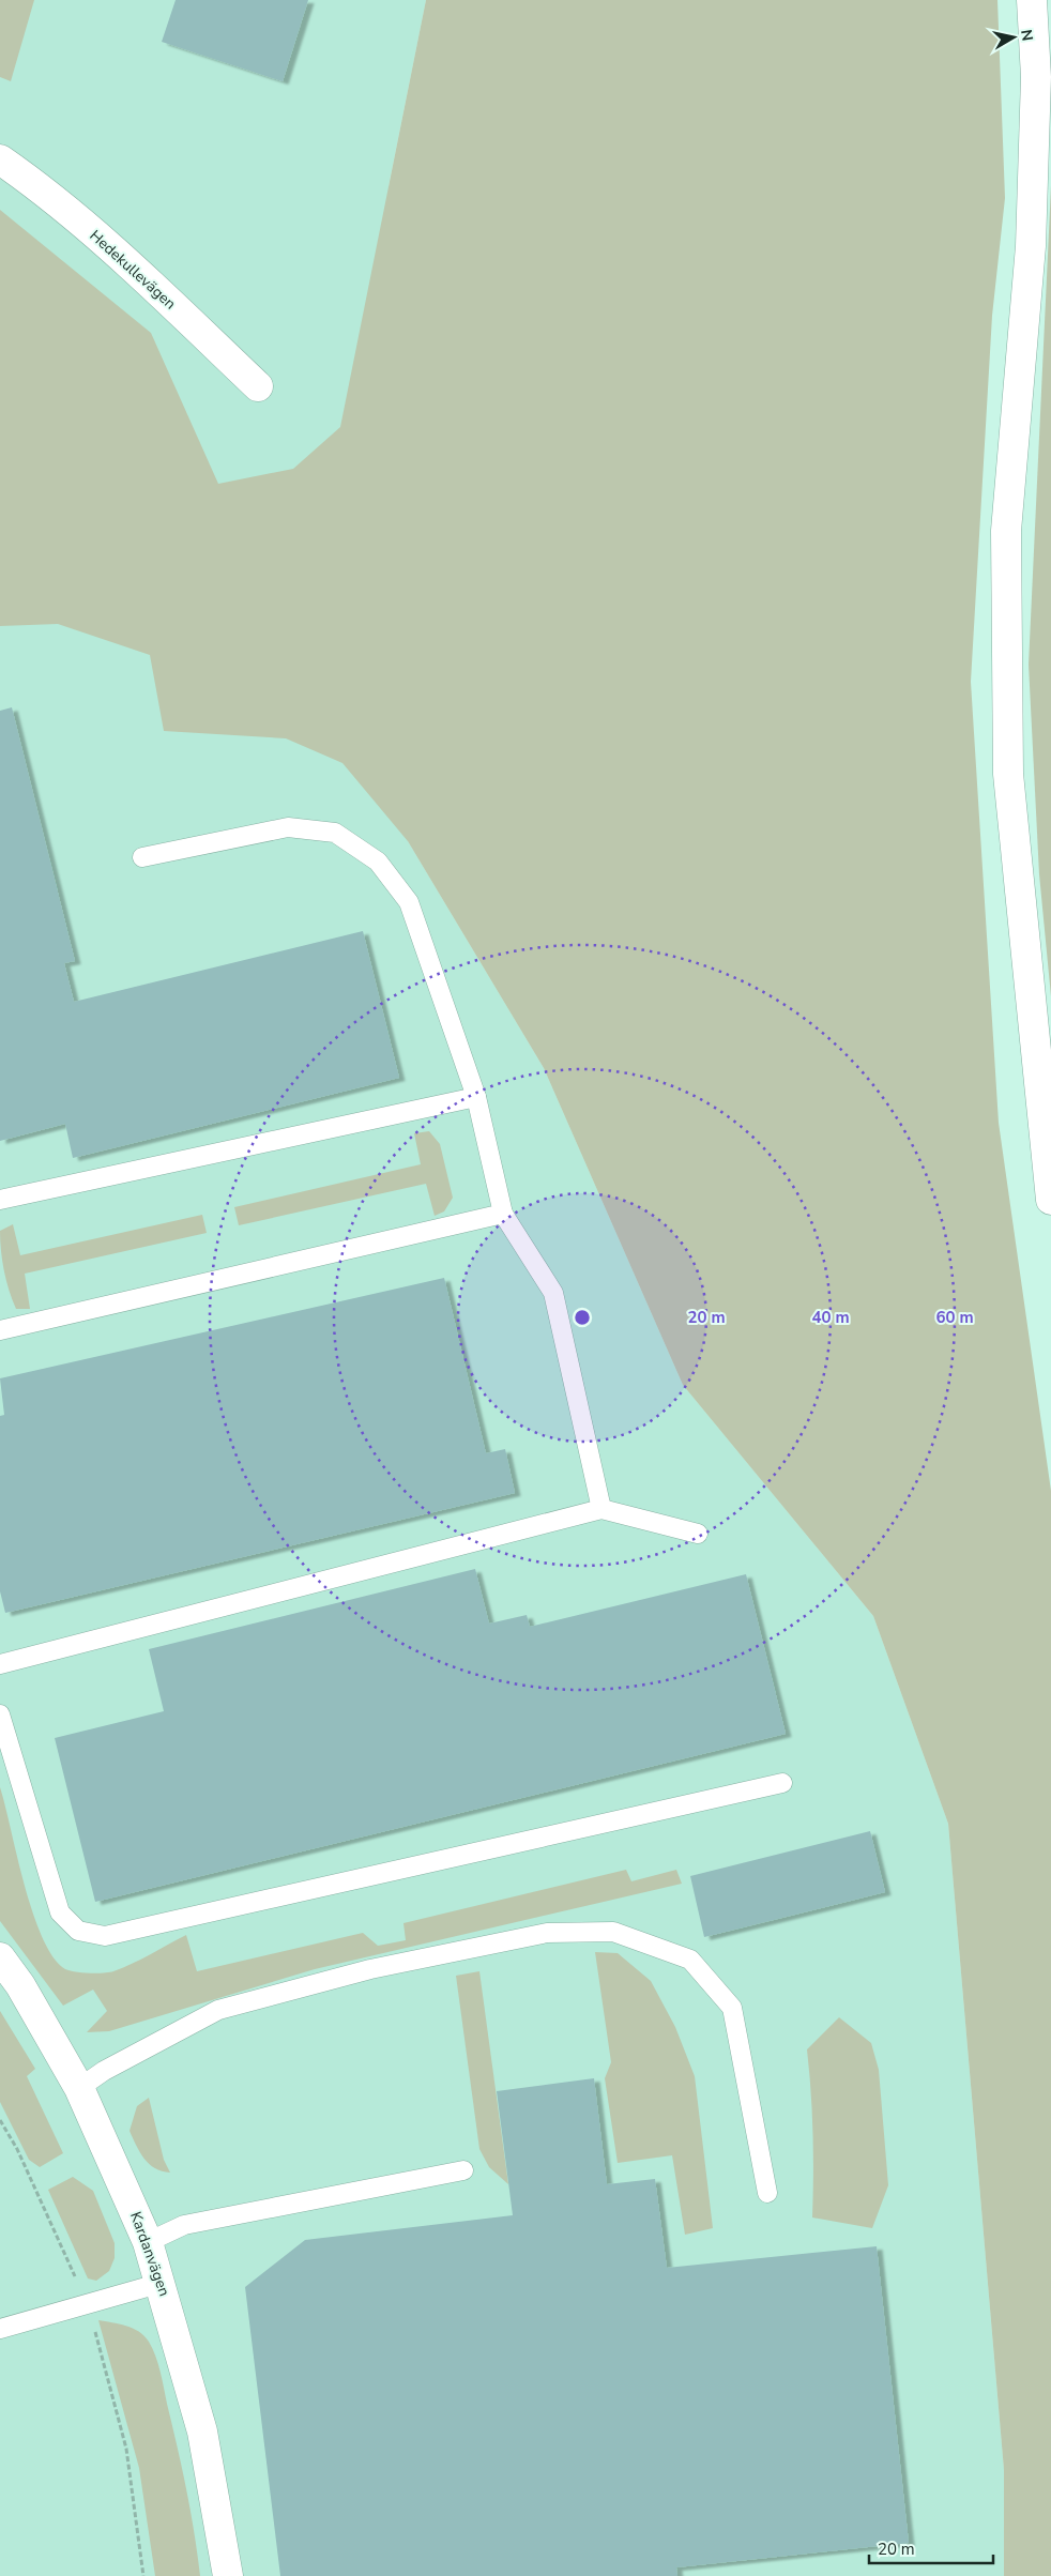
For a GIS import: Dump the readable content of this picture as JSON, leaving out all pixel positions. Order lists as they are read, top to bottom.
{
  "streets": {
    "main road": ["Hedekullevägen", "Kardanvägen"]
  },
  "scale_bar": "20 m",
  "north": "right",
  "rings": ["20 m", "40 m", "60 m"]
}
